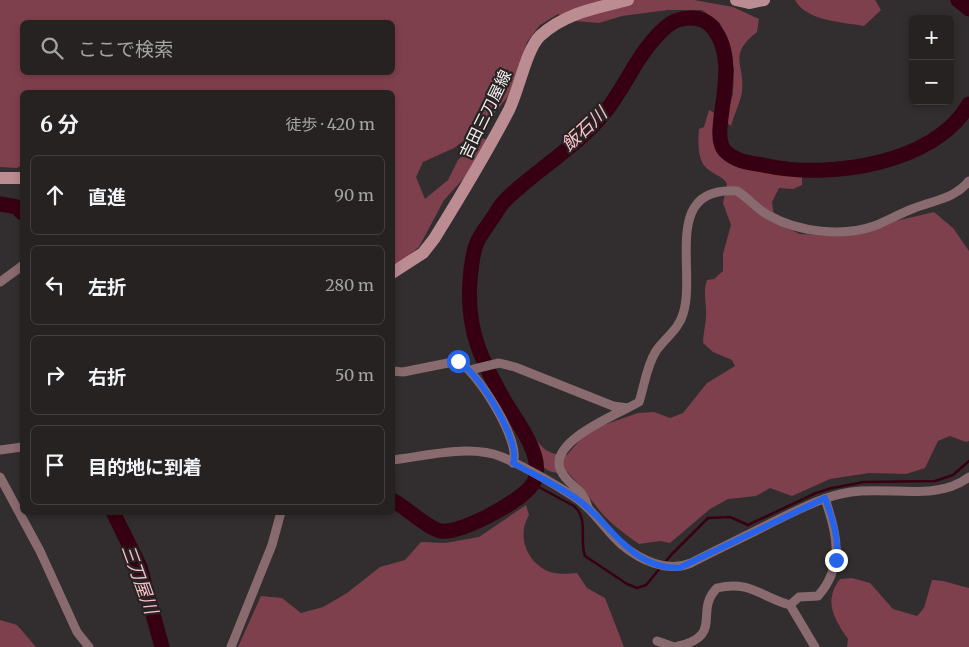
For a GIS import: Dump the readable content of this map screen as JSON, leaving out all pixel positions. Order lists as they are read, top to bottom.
{
  "streets": {
    "main road": ["吉田三刀屋線"]
  },
  "water": ["飯石川", "三刀屋川"],
  "page": {
    "map_buttons": ["+", "−"],
    "search": "ここで検索",
    "heading": ["6 分", "徒歩 · 420 m"],
    "list": [
      ["直進", "90 m"],
      ["左折", "280 m"],
      ["右折", "50 m"],
      "目的地に到着"
    ]
  }
}
